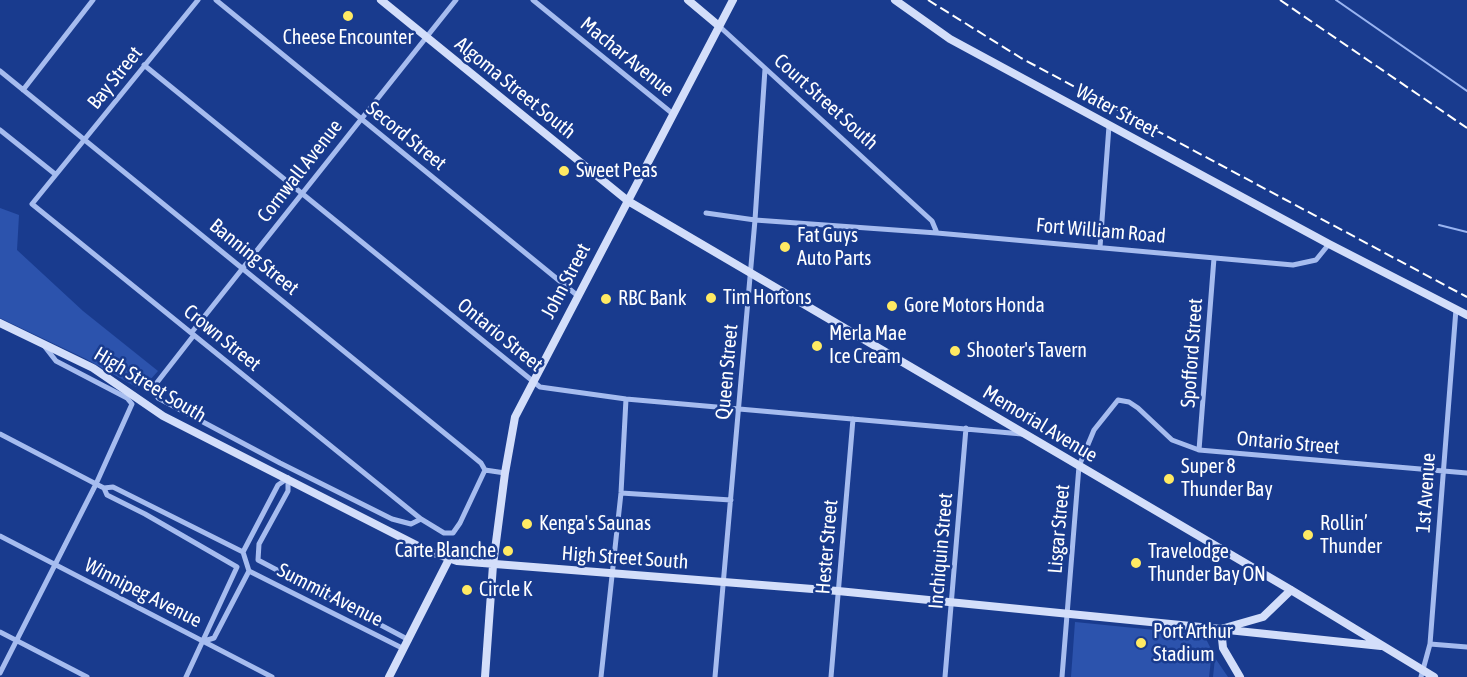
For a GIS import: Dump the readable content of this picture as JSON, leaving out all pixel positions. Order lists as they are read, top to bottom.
{
  "streets": {
    "main road": [
      "Algoma Street South",
      "Court Street South",
      "Water Street",
      "John Street",
      "High Street South",
      "Memorial Avenue"
    ],
    "street": [
      "Machar Avenue",
      "Bay Street",
      "Secord Street",
      "Cornwall Avenue",
      "Fort William Road",
      "Banning Street",
      "Ontario Street",
      "Crown Street",
      "Spofford Street",
      "Queen Street",
      "1st Avenue",
      "Lisgar Street",
      "Hester Street",
      "Inchiquin Street",
      "Winnipeg Avenue",
      "Summit Avenue"
    ]
  },
  "crossings": [
    ["Machar Avenue", "John Street"],
    ["Bay Street", "Banning Street"],
    ["Bay Street", "Ontario Street"],
    ["Bay Street", "Crown Street"],
    ["Algoma Street South", "Cornwall Avenue"],
    ["Algoma Street South", "John Street"],
    ["Algoma Street South", "Memorial Avenue"],
    ["Court Street South", "Fort William Road"],
    ["Court Street South", "John Street"],
    ["Court Street South", "Queen Street"],
    ["Water Street", "Fort William Road"],
    ["Secord Street", "Cornwall Avenue"],
    ["Secord Street", "John Street"],
    ["Cornwall Avenue", "Banning Street"],
    ["Cornwall Avenue", "Ontario Street"],
    ["Cornwall Avenue", "Crown Street"],
    ["Fort William Road", "Spofford Street"],
    ["Fort William Road", "Queen Street"],
    ["John Street", "Ontario Street"],
    ["John Street", "High Street South"],
    ["John Street", "Memorial Avenue"],
    ["Ontario Street", "Spofford Street"],
    ["Ontario Street", "Queen Street"],
    ["Ontario Street", "Memorial Avenue"],
    ["Ontario Street", "1st Avenue"],
    ["Ontario Street", "Lisgar Street"],
    ["Ontario Street", "Hester Street"],
    ["Ontario Street", "Inchiquin Street"],
    ["Queen Street", "High Street South"],
    ["Queen Street", "Memorial Avenue"],
    ["High Street South", "Memorial Avenue"],
    ["High Street South", "Lisgar Street"],
    ["High Street South", "Hester Street"],
    ["High Street South", "Inchiquin Street"],
    ["High Street South", "Summit Avenue"],
    ["Memorial Avenue", "1st Avenue"],
    ["Memorial Avenue", "Lisgar Street"],
    ["Winnipeg Avenue", "Summit Avenue"]
  ],
  "places": [
    "Cheese Encounter",
    "Sweet Peas",
    "Fat Guys Auto Parts",
    "Tim Hortons",
    "RBC Bank",
    "Gore Motors Honda",
    "Merla Mae Ice Cream",
    "Shooter's Tavern",
    "Super 8 Thunder Bay",
    "Kenga's Saunas",
    "Rollin’ Thunder",
    "Carte Blanche",
    "Travelodge Thunder Bay ON",
    "Circle K",
    "Port Arthur Stadium"
  ]
}
